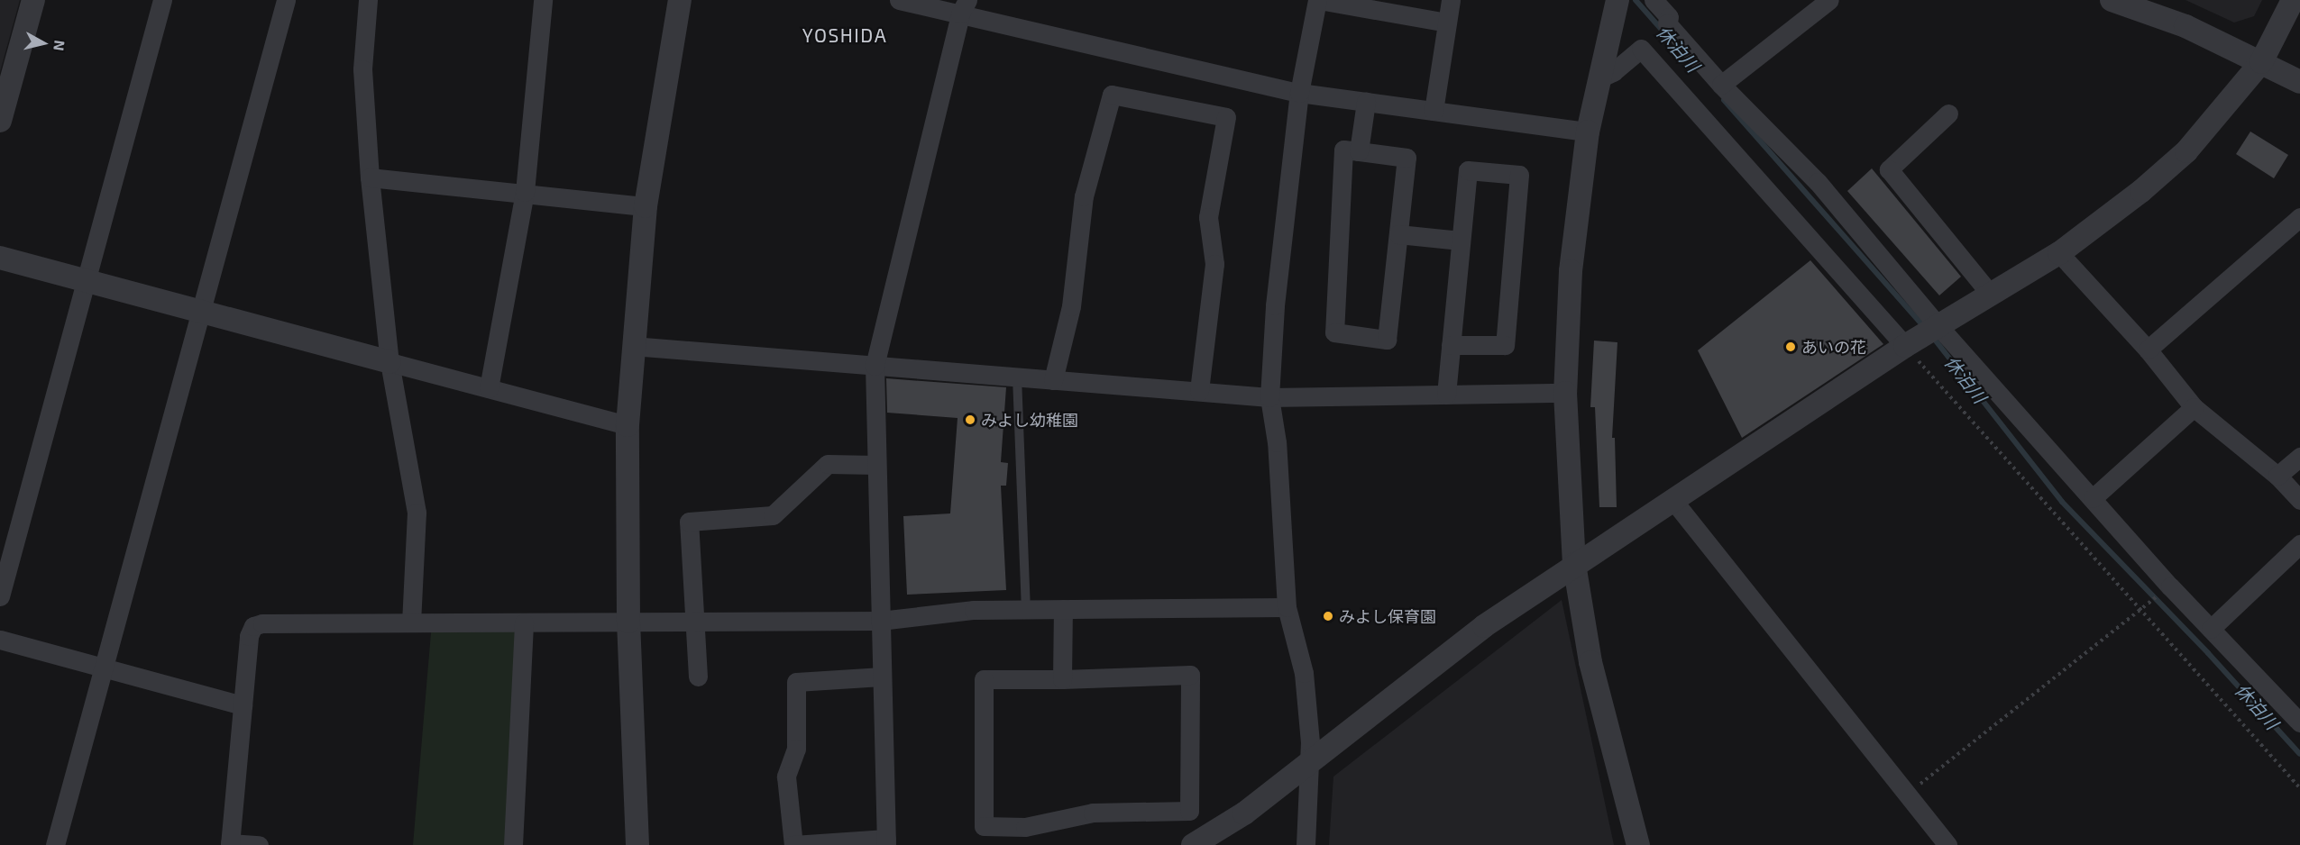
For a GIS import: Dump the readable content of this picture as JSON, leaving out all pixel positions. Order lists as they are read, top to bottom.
{
  "districts": ["YOSHIDA"],
  "water": ["休泊川"],
  "places": ["あいの花", "みよし幼稚園", "みよし保育園"],
  "north": "right"
}
